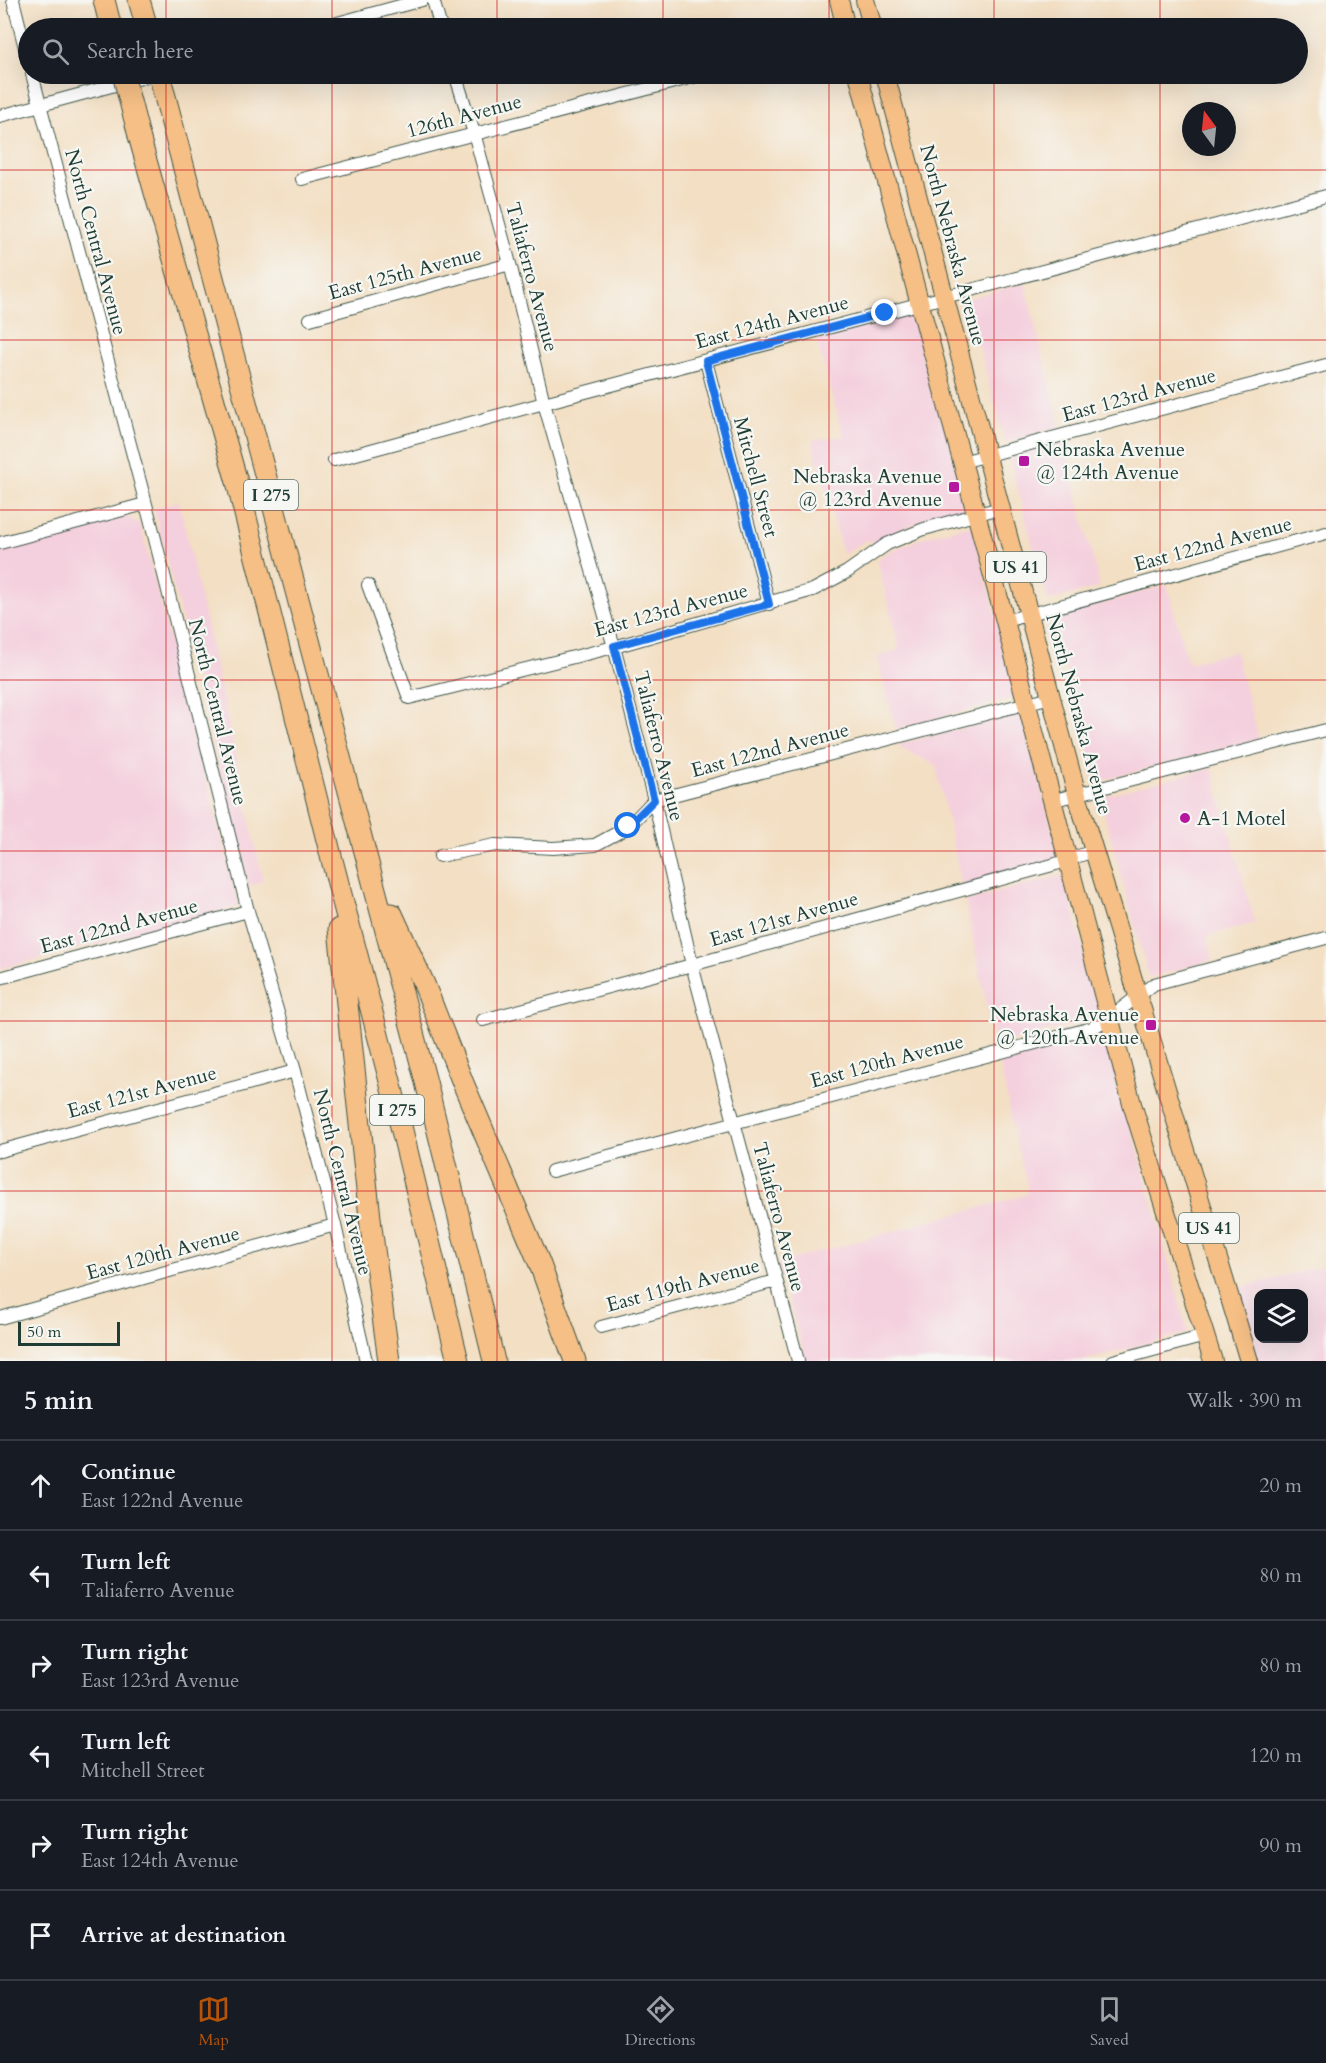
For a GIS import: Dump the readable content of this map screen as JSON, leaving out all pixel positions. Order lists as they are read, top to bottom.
{
  "streets": {
    "highway": ["I 275"],
    "main road": ["North Nebraska Avenue", "US 41"],
    "street": [
      "126th Avenue",
      "North Central Avenue",
      "East 125th Avenue",
      "Taliaferro Avenue",
      "East 124th Avenue",
      "East 123rd Avenue",
      "Mitchell Street",
      "East 122nd Avenue",
      "East 121st Avenue",
      "East 120th Avenue",
      "East 119th Avenue"
    ]
  },
  "crossings": [
    ["126th Avenue", "Taliaferro Avenue"],
    ["North Central Avenue", "East 122nd Avenue"],
    ["North Central Avenue", "East 121st Avenue"],
    ["North Central Avenue", "East 120th Avenue"],
    ["North Nebraska Avenue", "East 124th Avenue"],
    ["North Nebraska Avenue", "East 123rd Avenue"],
    ["North Nebraska Avenue", "East 122nd Avenue"],
    ["North Nebraska Avenue", "East 121st Avenue"],
    ["North Nebraska Avenue", "East 120th Avenue"],
    ["East 125th Avenue", "Taliaferro Avenue"],
    ["Taliaferro Avenue", "East 124th Avenue"],
    ["Taliaferro Avenue", "East 123rd Avenue"],
    ["Taliaferro Avenue", "East 122nd Avenue"],
    ["Taliaferro Avenue", "East 121st Avenue"],
    ["Taliaferro Avenue", "East 120th Avenue"],
    ["Taliaferro Avenue", "East 119th Avenue"],
    ["East 124th Avenue", "Mitchell Street"],
    ["East 124th Avenue", "US 41"],
    ["East 123rd Avenue", "Mitchell Street"],
    ["East 123rd Avenue", "US 41"],
    ["East 122nd Avenue", "US 41"],
    ["US 41", "East 121st Avenue"],
    ["US 41", "East 120th Avenue"]
  ],
  "places": {
    "transit": ["Nebraska Avenue @ 124th Avenue", "Nebraska Avenue @ 123rd Avenue", "Nebraska Avenue @ 120th Avenue"],
    "other": ["A-1 Motel"]
  },
  "scale_bar": "50 m",
  "north": "top",
  "page": {
    "search": "Search here",
    "scale": "50 m",
    "heading": ["5 min", "Walk · 390 m"],
    "list": [
      ["Continue", "East 122nd Avenue", "20 m"],
      ["Turn left", "Taliaferro Avenue", "80 m"],
      ["Turn right", "East 123rd Avenue", "80 m"],
      ["Turn left", "Mitchell Street", "120 m"],
      ["Turn right", "East 124th Avenue", "90 m"],
      "Arrive at destination"
    ],
    "nav": ["Map", "Directions", "Saved"]
  }
}
